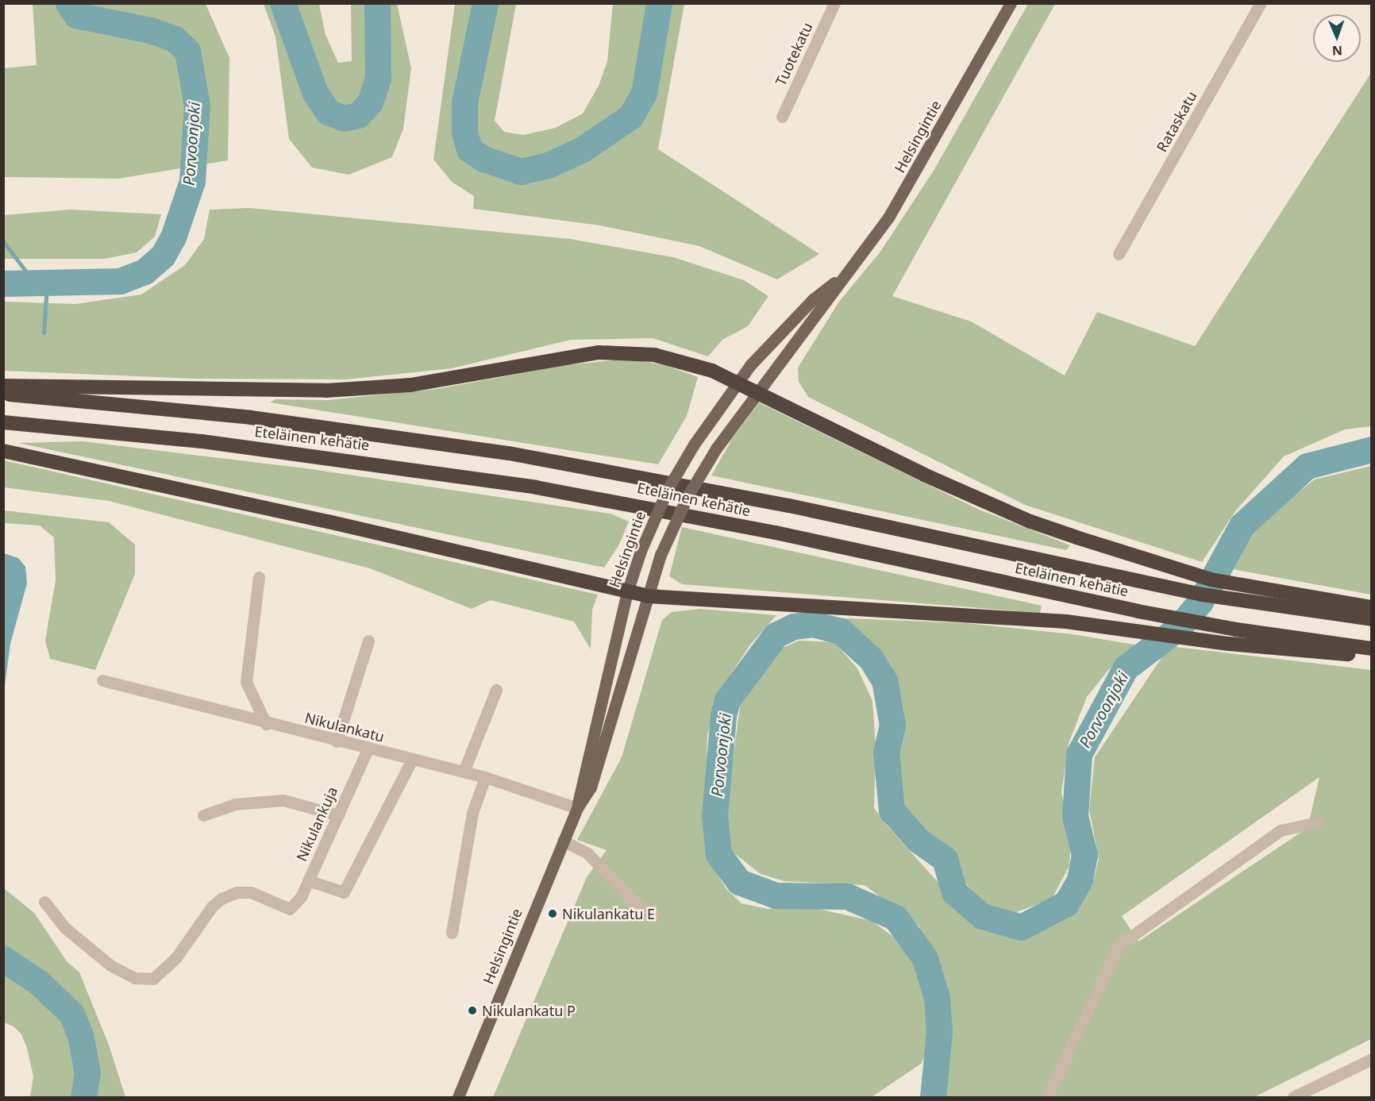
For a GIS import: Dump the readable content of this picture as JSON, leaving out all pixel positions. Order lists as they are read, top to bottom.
{
  "streets": {
    "highway": ["Eteläinen kehätie"],
    "main road": ["Helsingintie"],
    "street": [
      "Tuotekatu",
      "Rataskatu",
      "Nikulankatu",
      "Nikulankuja"
    ]
  },
  "crossings": [
    ["Helsingintie", "Nikulankatu"],
    ["Nikulankatu", "Nikulankuja"]
  ],
  "water": ["Porvoonjoki"],
  "places": ["Nikulankatu E", "Nikulankatu P"],
  "north": "bottom"
}
